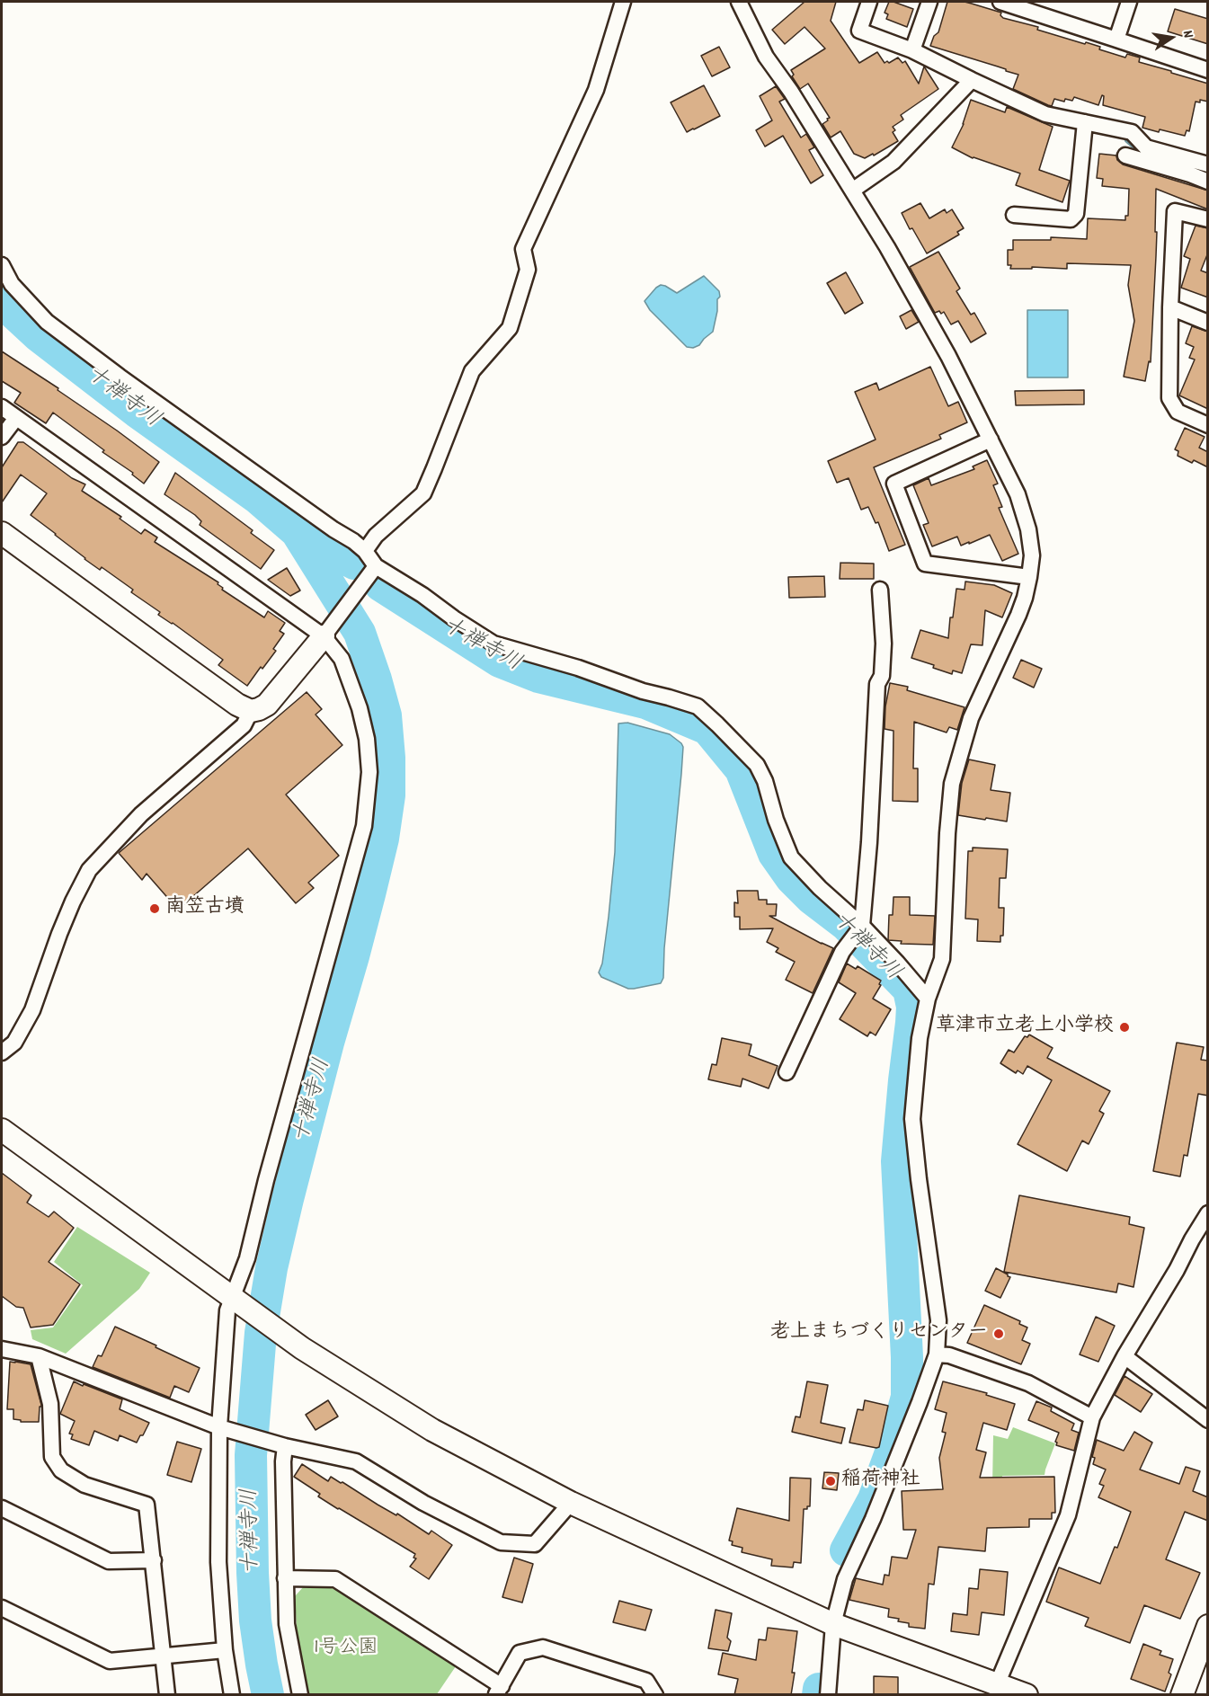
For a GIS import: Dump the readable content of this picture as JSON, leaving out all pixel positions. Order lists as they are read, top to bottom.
{
  "water": ["十禅寺川"],
  "parks": ["1号公園"],
  "places": [
    "南笠古墳",
    "草津市立老上小学校",
    "老上まちづくりセンター",
    "稲荷神社"
  ],
  "north": "right"
}
